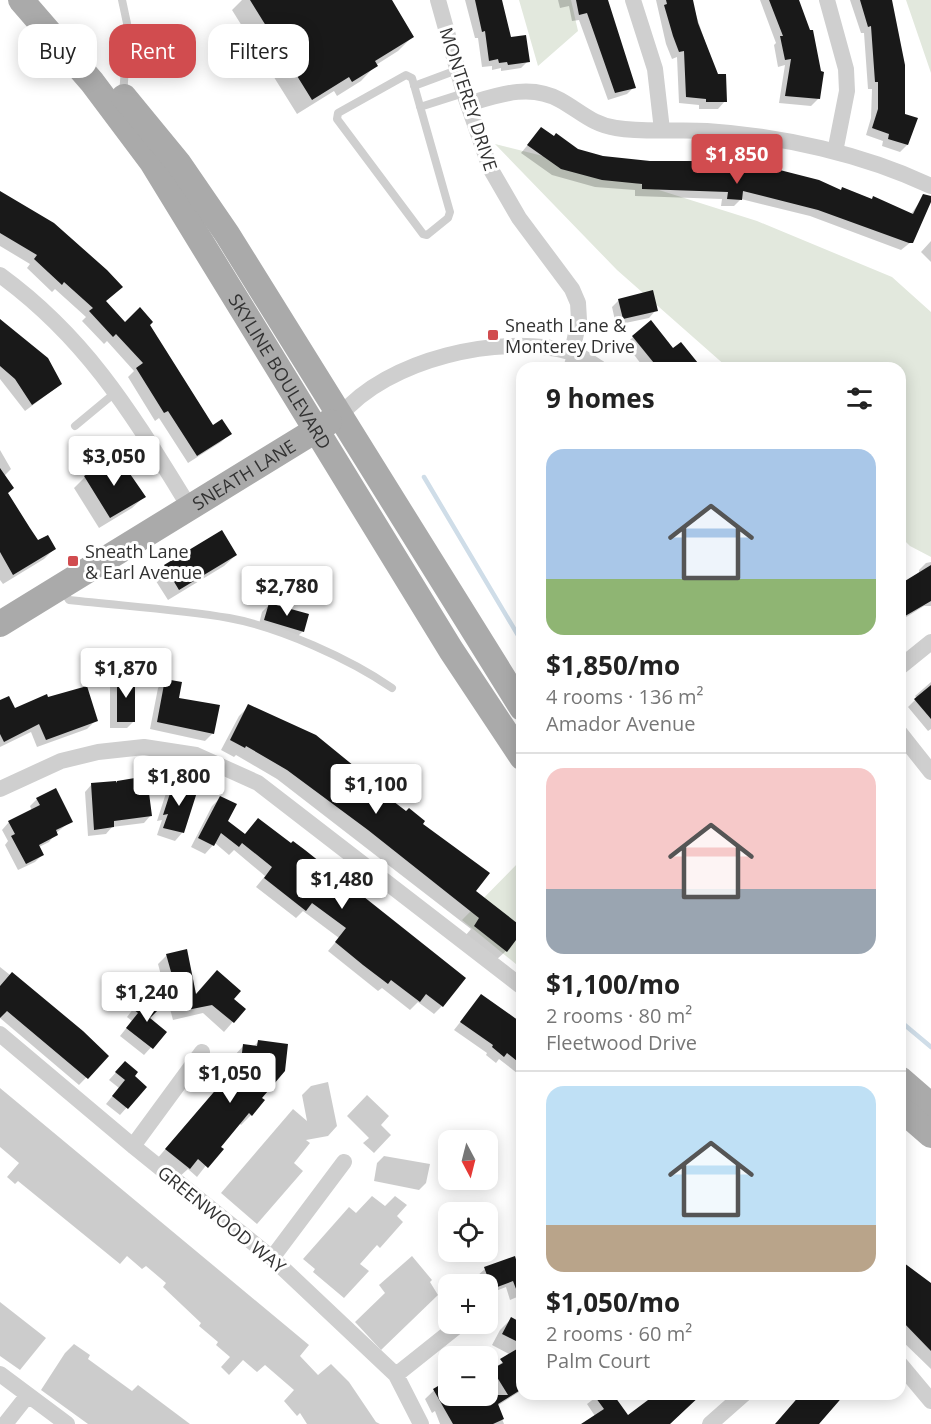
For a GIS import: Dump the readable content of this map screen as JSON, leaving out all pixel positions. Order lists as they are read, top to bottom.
{
  "streets": {
    "main road": ["SKYLINE BOULEVARD", "SNEATH LANE"],
    "street": ["MONTEREY DRIVE", "GREENWOOD WAY"]
  },
  "crossings": [
    ["MONTEREY DRIVE", "SNEATH LANE"],
    ["SKYLINE BOULEVARD", "SNEATH LANE"]
  ],
  "places": {
    "transit": ["Sneath Lane & Monterey Drive", "Sneath Lane & Earl Avenue"]
  },
  "north": "bottom",
  "page": {
    "chip": ["Buy", "Rent", "Filters"],
    "price": [
      "$1,850",
      "$3,050",
      "$2,780",
      "$1,870",
      "$1,800",
      "$1,100",
      "$1,480",
      "$1,240",
      "$1,050"
    ],
    "heading": "9 homes",
    "list": [
      {
        "name": "$1,850/mo",
        "note": "4 rooms · 136 m² · Amador Avenue"
      },
      {
        "name": "$1,100/mo",
        "note": "2 rooms · 80 m² · Fleetwood Drive"
      },
      {
        "name": "$1,050/mo",
        "note": "2 rooms · 60 m² · Palm Court"
      }
    ],
    "map_buttons": ["+", "−"]
  }
}
